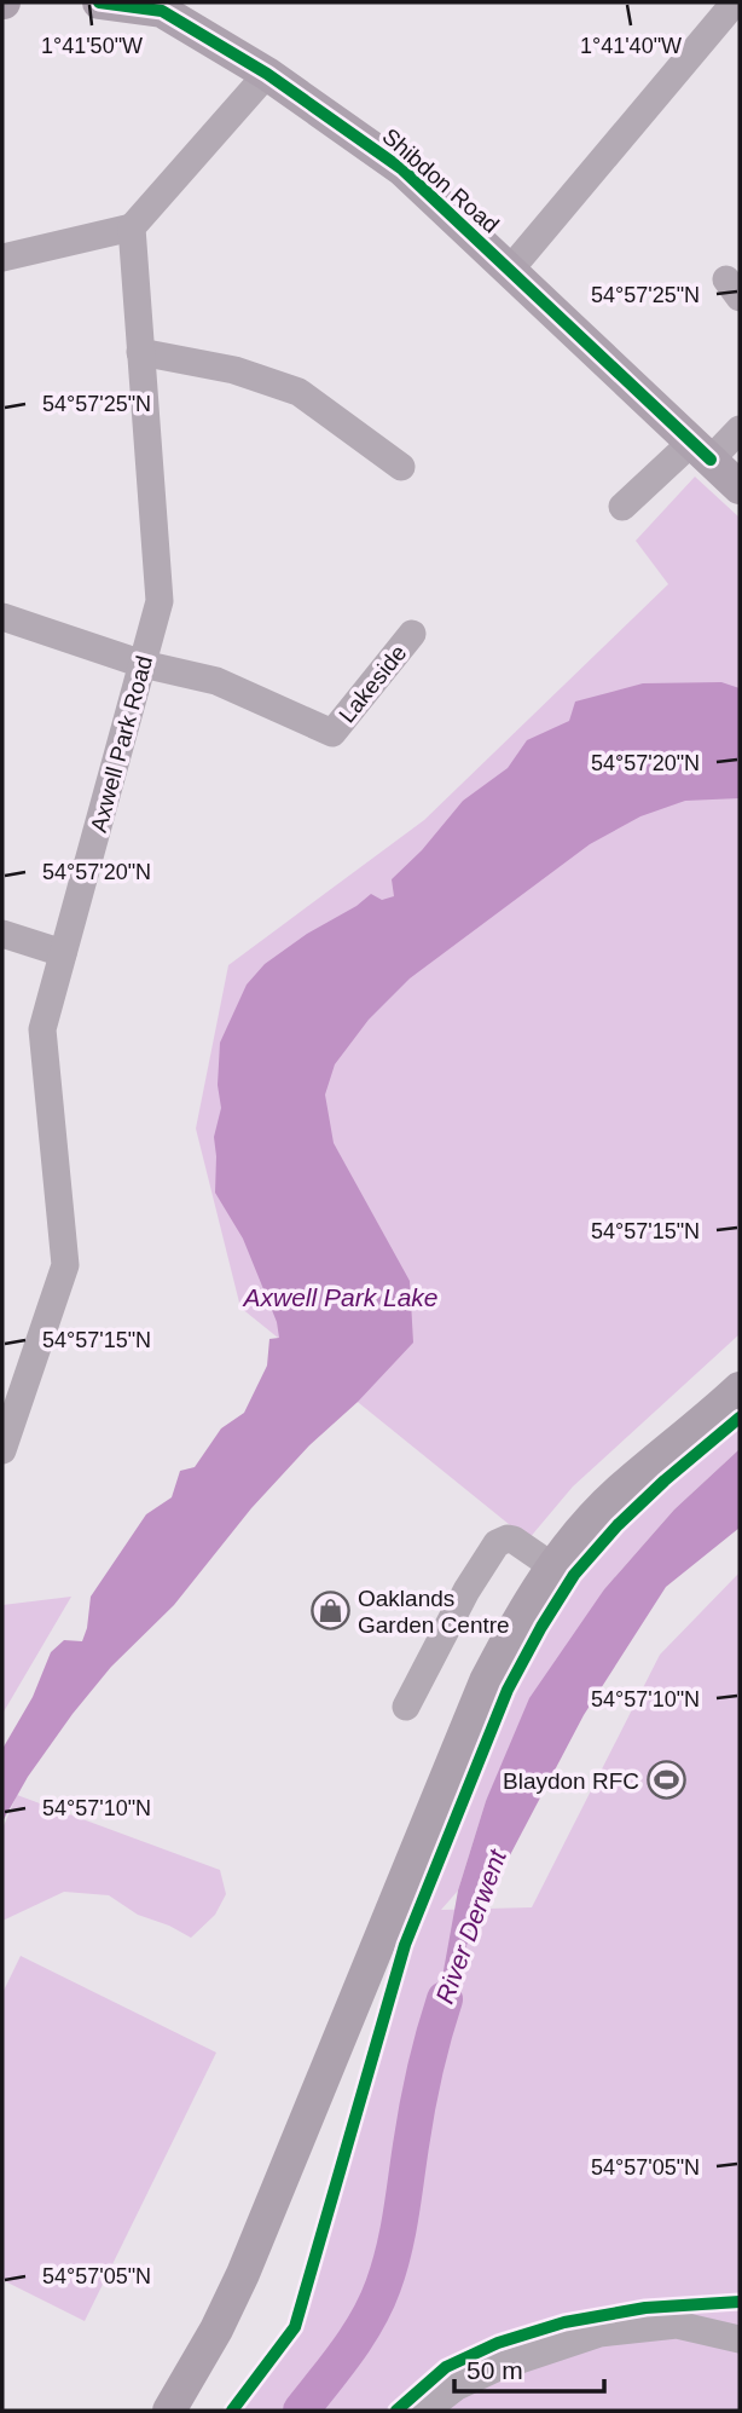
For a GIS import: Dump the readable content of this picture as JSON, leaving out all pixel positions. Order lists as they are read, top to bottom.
{
  "streets": {
    "main road": ["Shibdon Road"],
    "street": ["Lakeside", "Axwell Park Road"]
  },
  "crossings": [
    ["Lakeside", "Axwell Park Road"]
  ],
  "water": ["Axwell Park Lake", "River Derwent"],
  "places": {
    "shop": ["Oaklands Garden Centre"],
    "sports": ["Blaydon RFC"]
  },
  "scale_bar": "50 m",
  "coordinates": [
    "1°41'50\"W",
    "1°41'40\"W",
    "54°57'25\"N",
    "54°57'20\"N",
    "54°57'15\"N",
    "54°57'10\"N",
    "54°57'05\"N"
  ]
}
